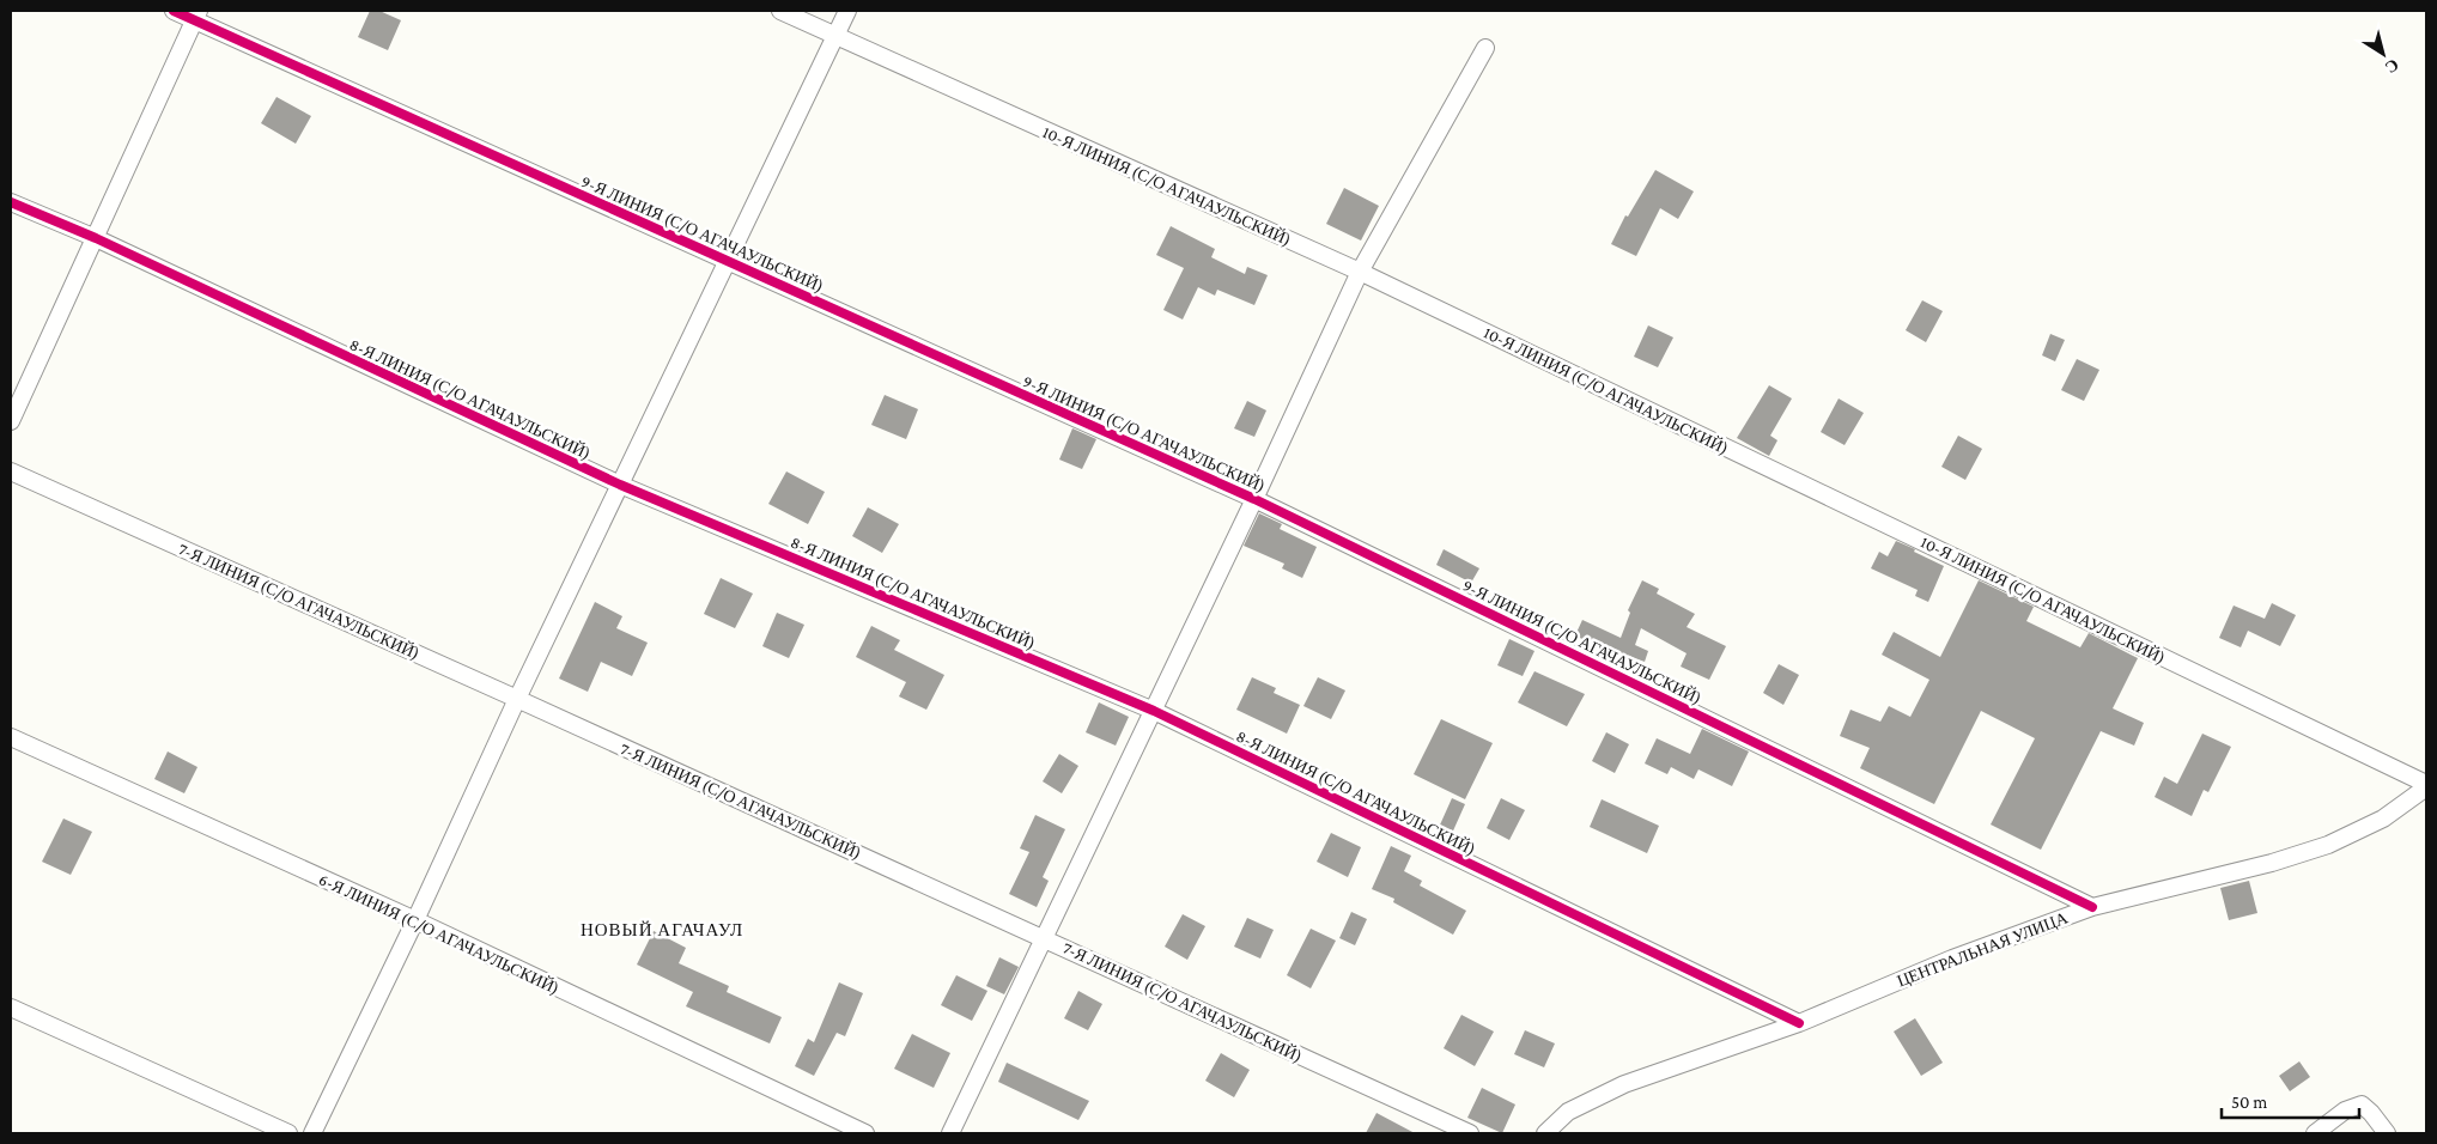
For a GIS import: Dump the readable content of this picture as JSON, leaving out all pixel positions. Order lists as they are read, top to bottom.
{
  "streets": {
    "street": [
      "10-Я ЛИНИЯ (С/О АГАЧАУЛЬСКИЙ)",
      "9-Я ЛИНИЯ (С/О АГАЧАУЛЬСКИЙ)",
      "8-Я ЛИНИЯ (С/О АГАЧАУЛЬСКИЙ)",
      "7-Я ЛИНИЯ (С/О АГАЧАУЛЬСКИЙ)",
      "6-Я ЛИНИЯ (С/О АГАЧАУЛЬСКИЙ)",
      "ЦЕНТРАЛЬНАЯ УЛИЦА"
    ]
  },
  "crossings": [
    ["10-Я ЛИНИЯ (С/О АГАЧАУЛЬСКИЙ)", "ЦЕНТРАЛЬНАЯ УЛИЦА"],
    ["9-Я ЛИНИЯ (С/О АГАЧАУЛЬСКИЙ)", "ЦЕНТРАЛЬНАЯ УЛИЦА"],
    ["8-Я ЛИНИЯ (С/О АГАЧАУЛЬСКИЙ)", "ЦЕНТРАЛЬНАЯ УЛИЦА"]
  ],
  "districts": ["НОВЫЙ АГАЧАУЛ"],
  "scale_bar": "50 m",
  "north": "bottom right"
}
